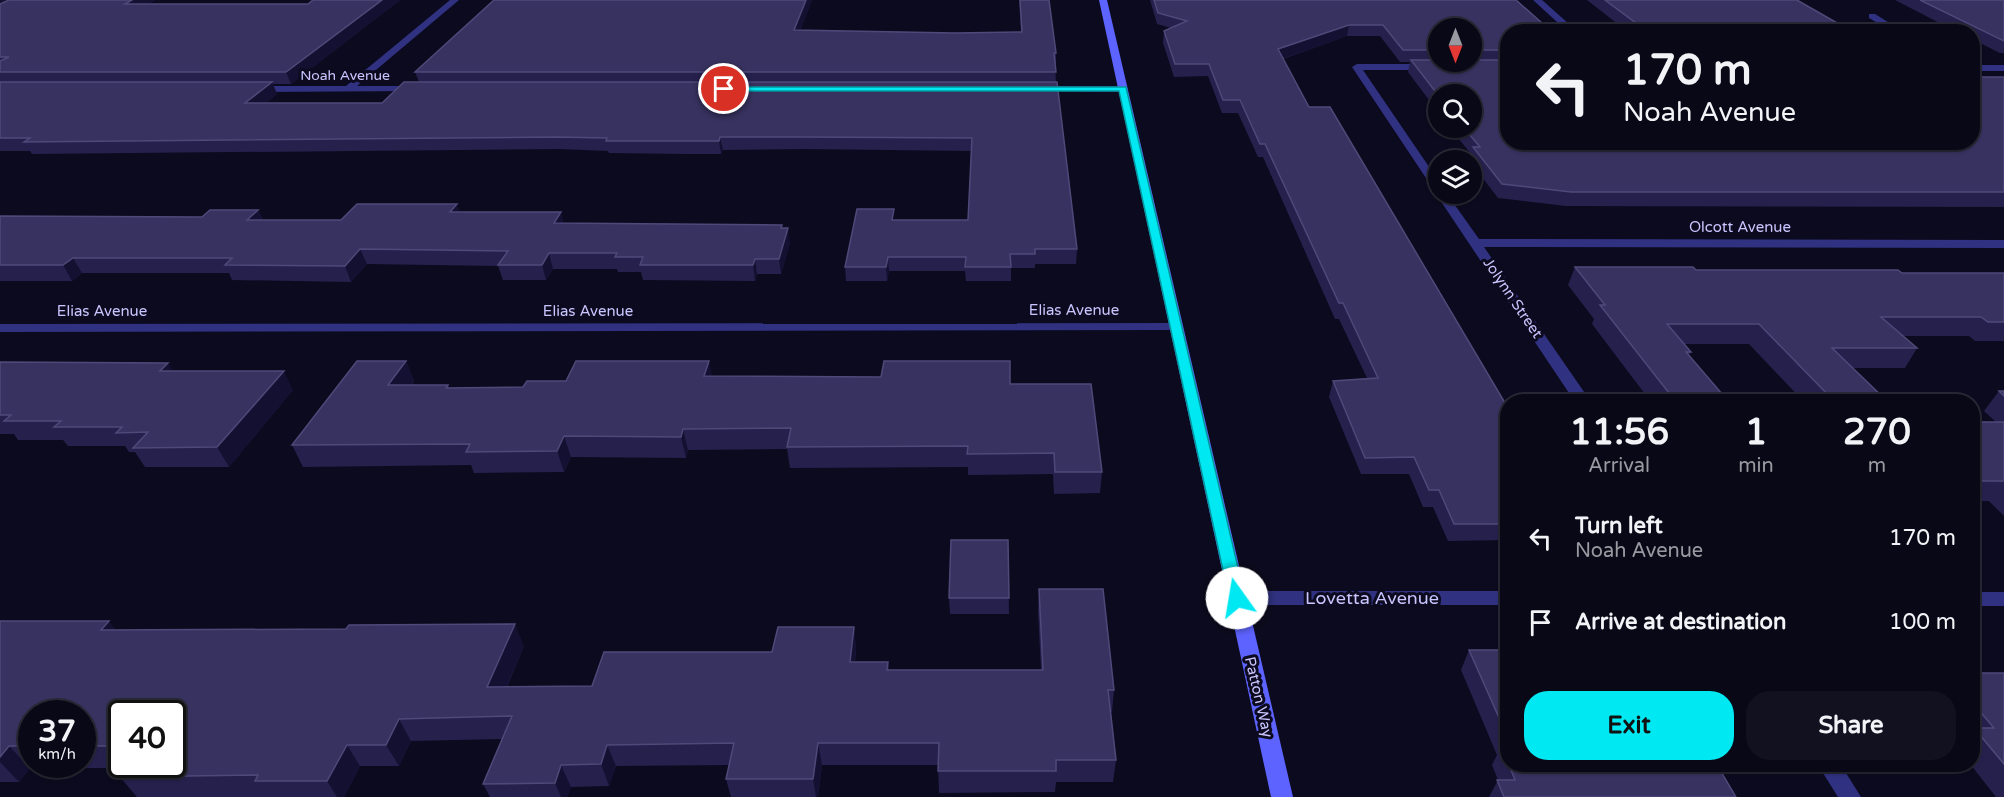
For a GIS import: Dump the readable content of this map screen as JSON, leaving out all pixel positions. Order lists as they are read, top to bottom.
{
  "streets": {
    "street": [
      "Noah Avenue",
      "Olcott Avenue",
      "Jolynn Street",
      "Elias Avenue",
      "Lovetta Avenue",
      "Patton Way"
    ]
  },
  "crossings": [
    ["Olcott Avenue", "Jolynn Street"],
    ["Elias Avenue", "Patton Way"],
    ["Lovetta Avenue", "Patton Way"]
  ],
  "north": "bottom",
  "page": {
    "turn": ["170 m", "Noah Avenue"],
    "eta": [
      "11:56",
      "Arrival",
      "1",
      "min",
      "270",
      "m"
    ],
    "list": [
      {
        "name": "Turn left",
        "note": "Noah Avenue",
        "value": "170 m"
      },
      {
        "name": "Arrive at destination",
        "value": "100 m"
      }
    ],
    "buttons": ["Exit", "Share"],
    "speed": "37 km/h",
    "limit": "40"
  }
}
